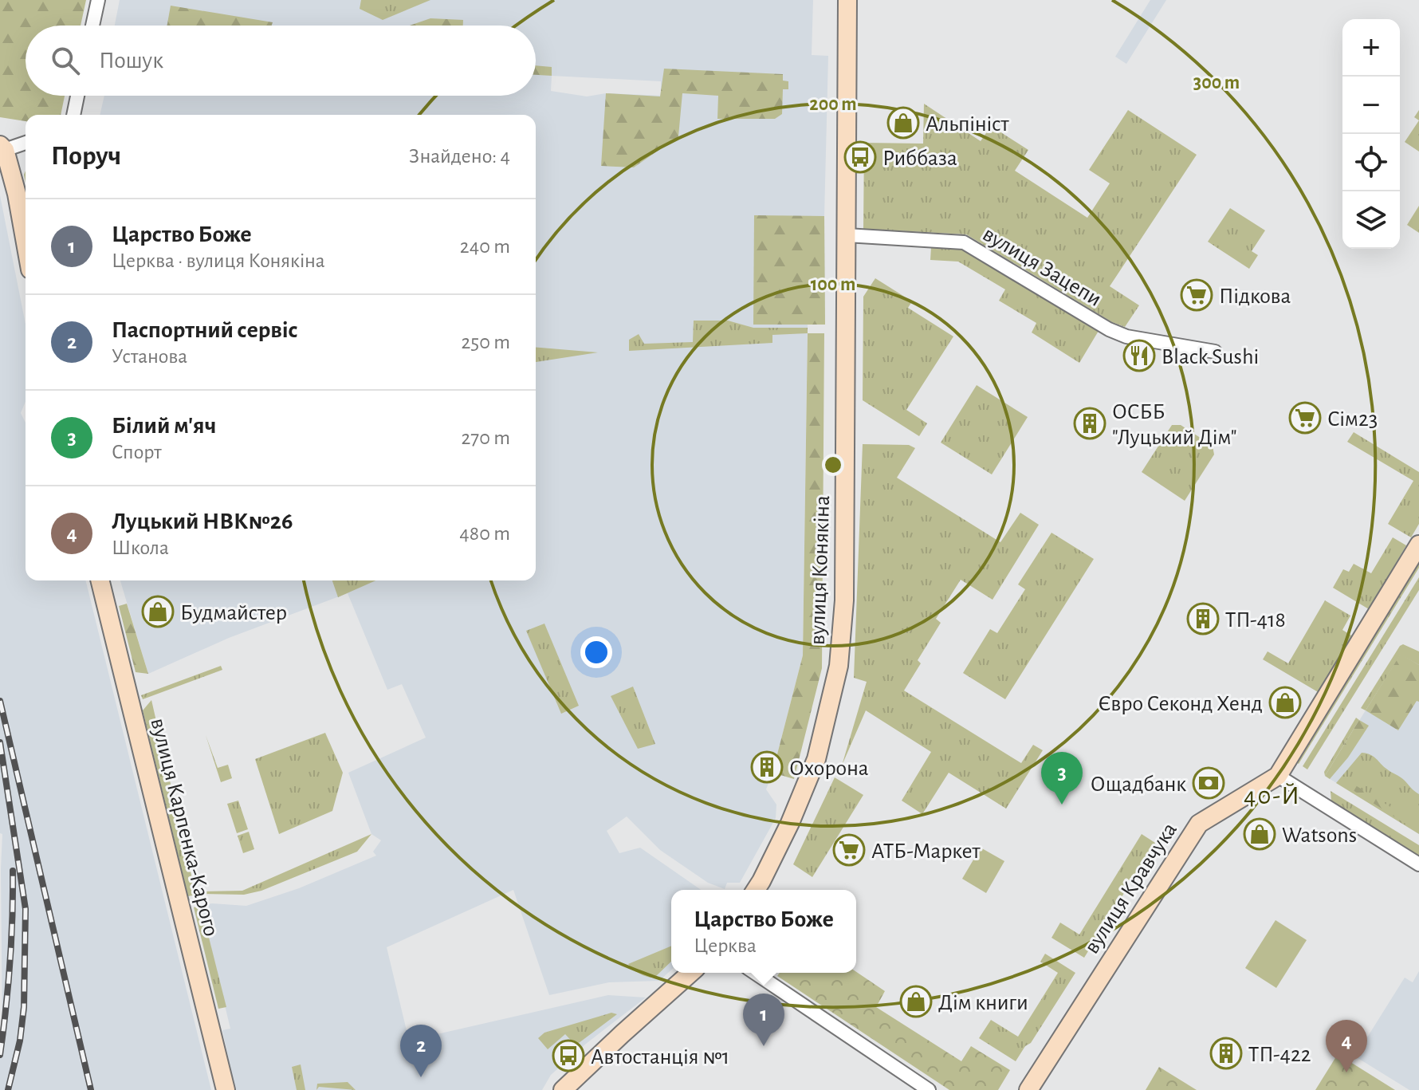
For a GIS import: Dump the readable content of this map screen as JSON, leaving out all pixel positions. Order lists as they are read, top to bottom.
{
  "streets": {
    "main road": ["вулиця Конякіна", "вулиця Карпенка-Карого", "вулиця Кравчука"],
    "street": ["вулиця Зацепи"]
  },
  "crossings": [
    ["вулиця Зацепи", "вулиця Конякіна"]
  ],
  "districts": ["40-Й"],
  "places": {
    "shop": [
      "Альпініст",
      "Будмайстер",
      "Євро Секонд Хенд",
      "Watsons",
      "Дім книги"
    ],
    "bus stop": ["Риббаза", "Автостанція №1"],
    "supermarket": ["Підкова", "Сім23", "АТБ-Маркет"],
    "restaurant": ["Black Sushi"],
    "building": [
      "ОСББ \"Луцький Дім\"",
      "ТП-418",
      "Охорона",
      "ТП-422"
    ],
    "bank": ["Ощадбанк"]
  },
  "page": {
    "map_buttons": ["+", "−"],
    "search": "Пошук",
    "heading": ["Поруч", "Знайдено: 4"],
    "list": [
      {
        "mark": "1",
        "name": "Царство Боже",
        "note": "Церква · вулиця Конякіна",
        "value": "240 m"
      },
      {
        "mark": "2",
        "name": "Паспортний сервіс",
        "note": "Установа",
        "value": "250 m"
      },
      {
        "mark": "3",
        "name": "Білий м'яч",
        "note": "Спорт",
        "value": "270 m"
      },
      {
        "mark": "4",
        "name": "Луцький НВК№26",
        "note": "Школа",
        "value": "480 m"
      }
    ],
    "pins": [
      "3",
      "1",
      "4",
      "2"
    ],
    "popup": ["Царство Боже", "Церква"]
  },
  "rings": ["300 m", "200 m", "100 m"]
}
